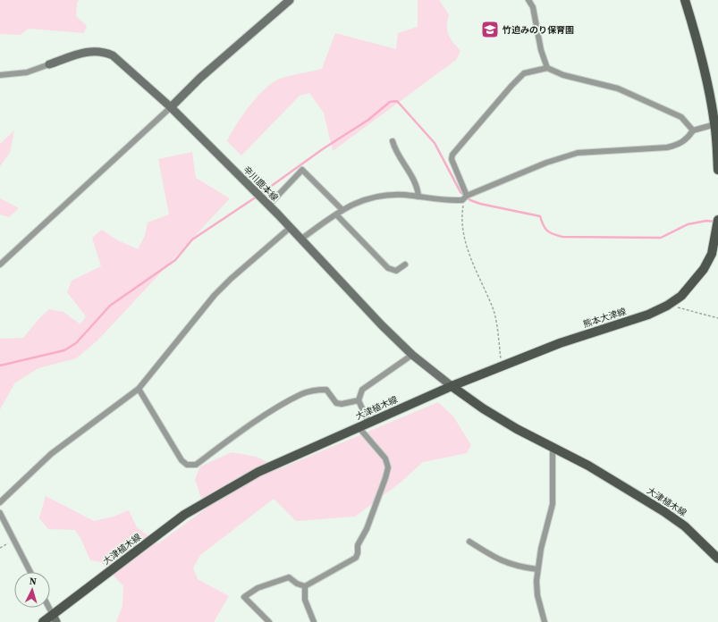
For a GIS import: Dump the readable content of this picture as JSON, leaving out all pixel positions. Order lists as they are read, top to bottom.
{
  "streets": {
    "main road": ["辛川鹿本線", "熊本大津線", "大津植木線"]
  },
  "crossings": [
    ["辛川鹿本線", "熊本大津線"],
    ["辛川鹿本線", "大津植木線"],
    ["熊本大津線", "大津植木線"]
  ],
  "places": {
    "school or university": ["竹迫みのり保育園"]
  },
  "north": "top"
}
